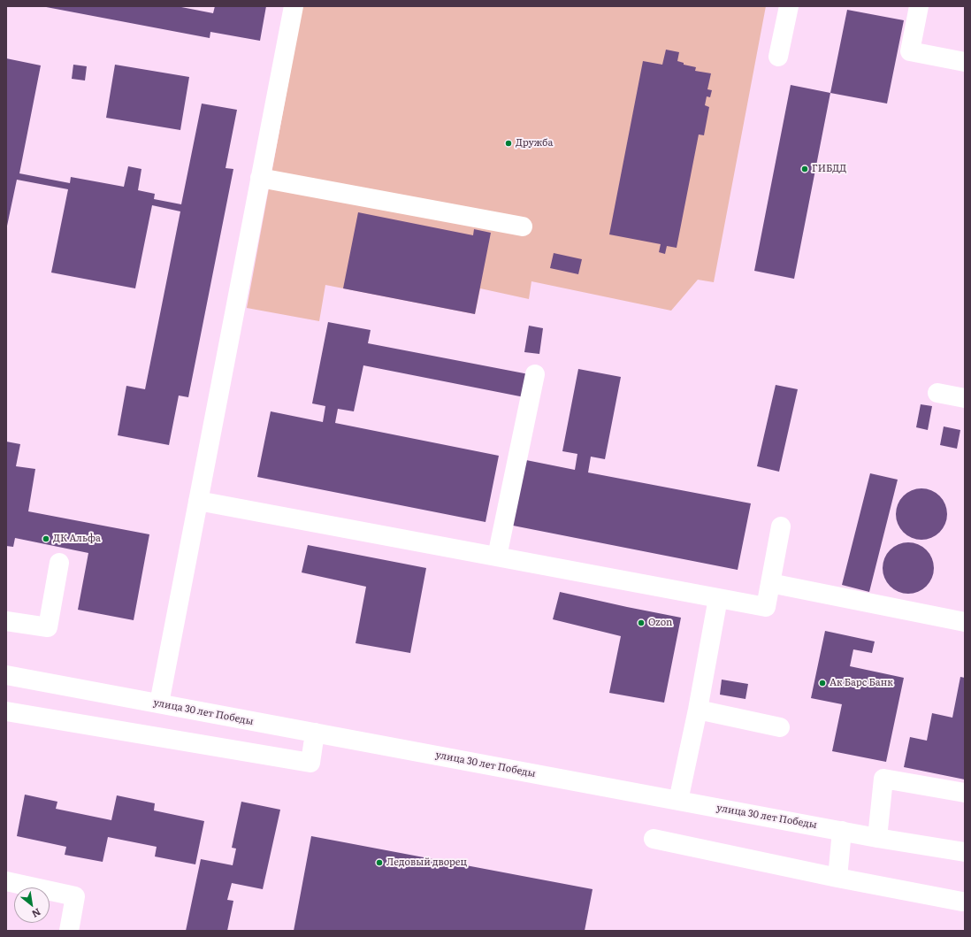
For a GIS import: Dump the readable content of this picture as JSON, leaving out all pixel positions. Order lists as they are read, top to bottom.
{
  "streets": {
    "street": ["улица 30 лет Победы"]
  },
  "places": [
    "Дружба",
    "ГИБДД",
    "ДК Альфа",
    "Ozon",
    "Ак Барс Банк",
    "Ледовый дворец"
  ],
  "north": "bottom right"
}
